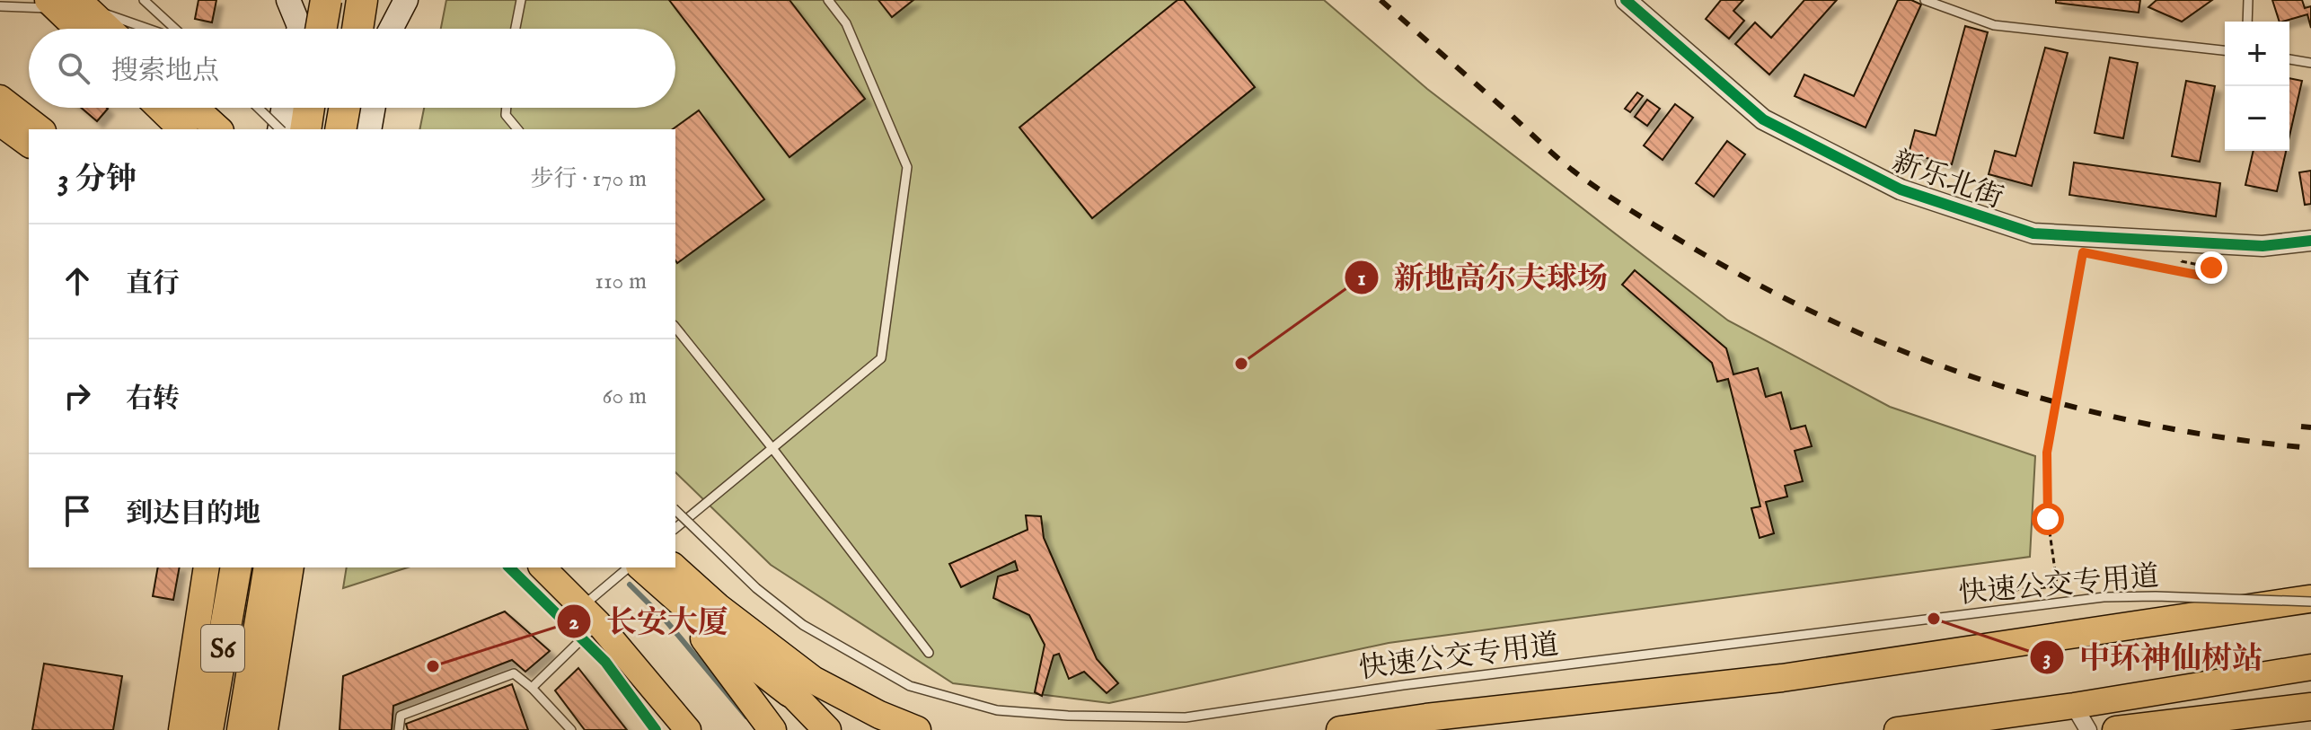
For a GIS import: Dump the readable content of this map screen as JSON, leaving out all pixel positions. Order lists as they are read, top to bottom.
{
  "streets": {
    "highway": ["S6"],
    "street": ["新乐北街"],
    "lane": ["快速公交专用道"]
  },
  "places": ["新地高尔夫球场", "中环神仙树站", "长安大厦"],
  "page": {
    "map_buttons": ["+", "−"],
    "search": "搜索地点",
    "heading": ["3 分钟", "步行 · 170 m"],
    "list": [
      ["直行", "110 m"],
      ["右转", "60 m"],
      "到达目的地"
    ]
  }
}
